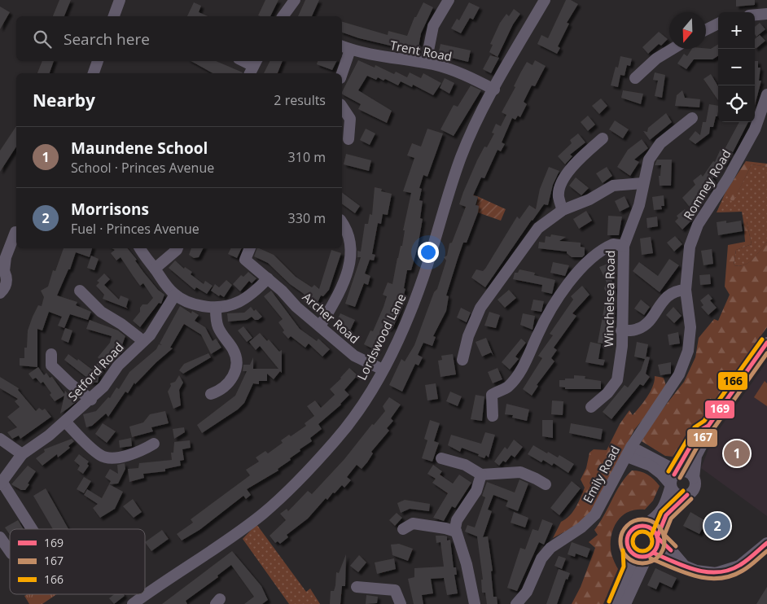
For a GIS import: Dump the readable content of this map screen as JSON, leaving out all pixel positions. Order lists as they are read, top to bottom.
{
  "streets": {
    "street": [
      "Trent Road",
      "Romney Road",
      "Winchelsea Road",
      "Archer Road",
      "Lordswood Lane",
      "Setford Road",
      "Emily Road"
    ]
  },
  "crossings": [
    ["Trent Road", "Lordswood Lane"],
    ["Romney Road", "Emily Road"],
    ["Archer Road", "Lordswood Lane"]
  ],
  "lines": ["transit line 166", "transit line 169", "transit line 167"],
  "legend": ["169", "167", "166"],
  "north": "bottom",
  "page": {
    "map_buttons": ["+", "−"],
    "search": "Search here",
    "heading": ["Nearby", "2 results"],
    "list": [
      {
        "mark": "1",
        "name": "Maundene School",
        "note": "School · Princes Avenue",
        "value": "310 m"
      },
      {
        "mark": "2",
        "name": "Morrisons",
        "note": "Fuel · Princes Avenue",
        "value": "330 m"
      }
    ],
    "pins": ["1", "2"]
  }
}
